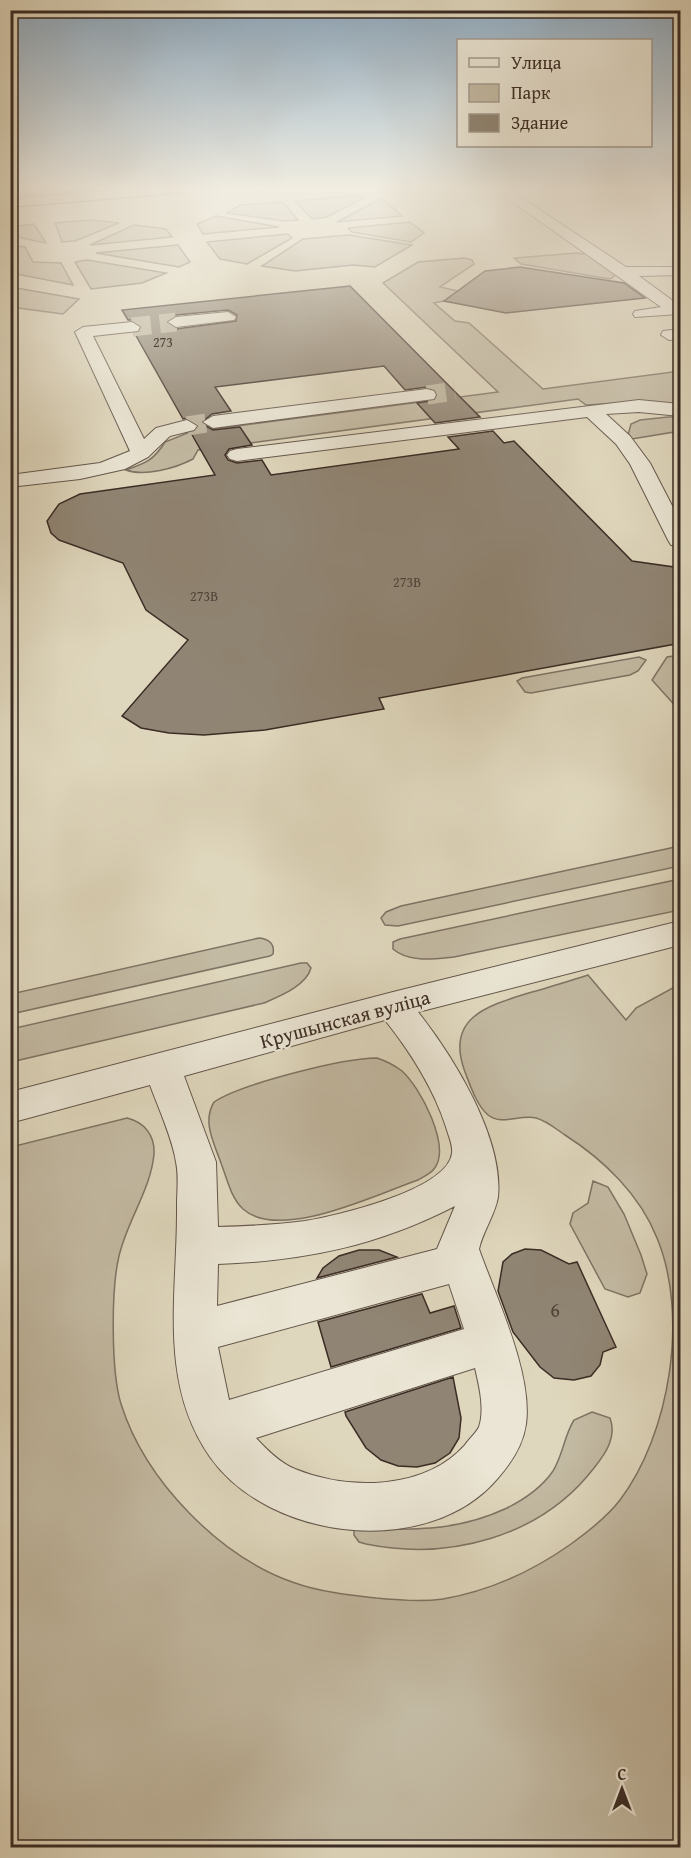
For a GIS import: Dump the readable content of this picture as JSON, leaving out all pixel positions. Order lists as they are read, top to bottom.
{
  "streets": {
    "lane": ["Крушынская вуліца"]
  },
  "house_numbers": [
    "273",
    "273В",
    "273В",
    "6"
  ],
  "legend": ["Улица", "Парк", "Здание"],
  "north": "top"
}
